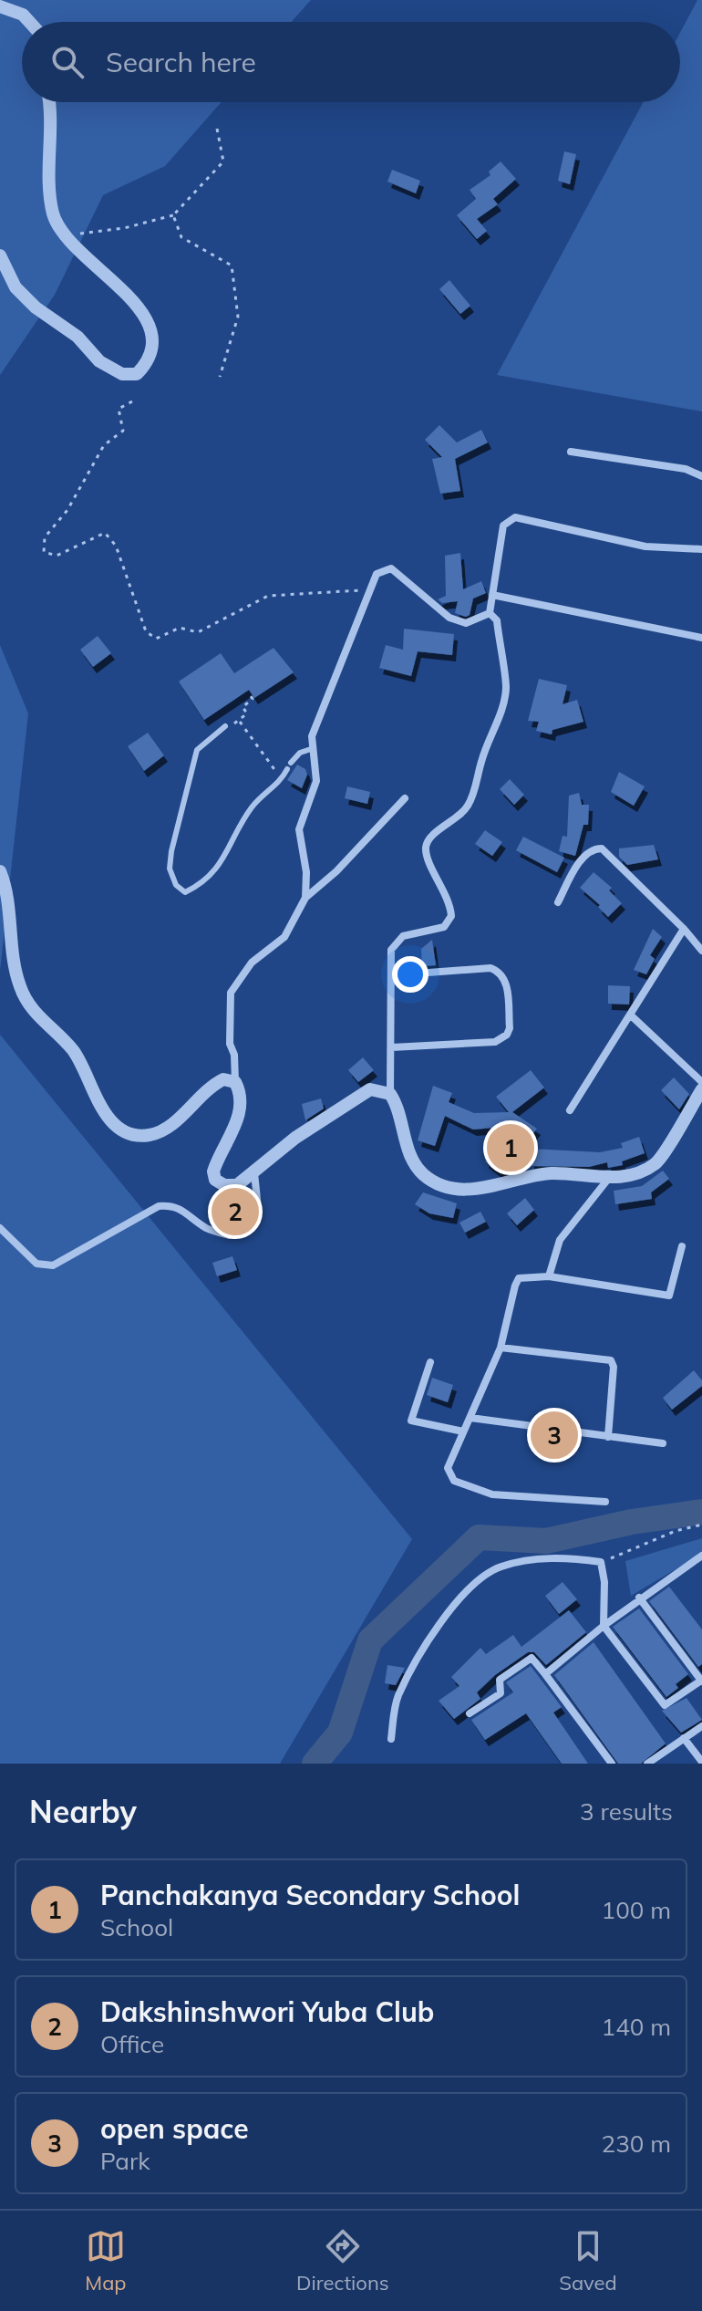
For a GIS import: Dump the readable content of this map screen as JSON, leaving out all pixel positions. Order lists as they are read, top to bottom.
{
  "page": {
    "search": "Search here",
    "pins": ["1", "2", "3"],
    "heading": ["Nearby", "3 results"],
    "list": [
      {
        "mark": "1",
        "name": "Panchakanya Secondary School",
        "note": "School",
        "value": "100 m"
      },
      {
        "mark": "2",
        "name": "Dakshinshwori Yuba Club",
        "note": "Office",
        "value": "140 m"
      },
      {
        "mark": "3",
        "name": "open space",
        "note": "Park",
        "value": "230 m"
      }
    ],
    "nav": ["Map", "Directions", "Saved"]
  }
}
